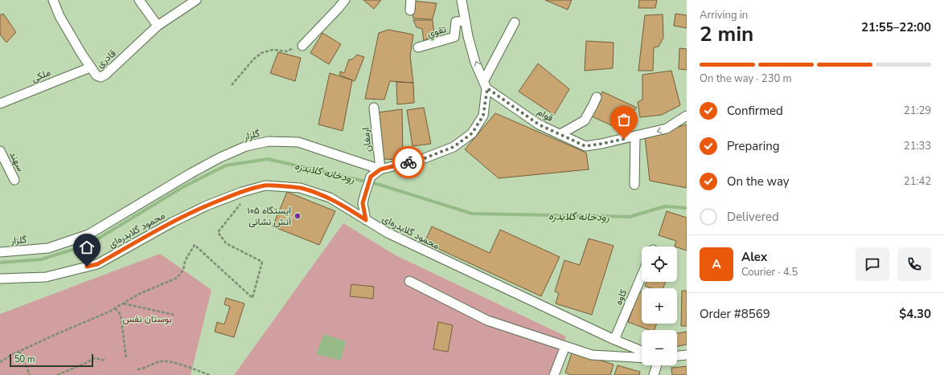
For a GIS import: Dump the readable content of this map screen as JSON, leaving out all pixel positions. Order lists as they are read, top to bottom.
{
  "streets": {
    "street": [
      "تقوي",
      "قادری",
      "ملکی",
      "قوام",
      "گلزار",
      "ارمغان",
      "سهند",
      "محمود گلابدره‌ای",
      "کاوه"
    ]
  },
  "crossings": [
    ["قادری", "ملکی"],
    ["گلزار", "ارمغان"],
    ["محمود گلابدره‌ای", "کاوه"]
  ],
  "water": ["رودخانه گلابدره"],
  "parks": ["بوستان نفس"],
  "places": ["ایستگاه ۱۰۵ آتش نشانی"],
  "scale_bar": "50 m",
  "page": {
    "heading": ["2 min", "Arriving in", "21:55–22:00"],
    "panel": [
      "Alex",
      "Courier · 4.5",
      "Order #8569",
      "$4.30"
    ],
    "bar": "On the way · 230 m",
    "list": [
      ["Confirmed", "21:29"],
      ["Preparing", "21:33"],
      ["On the way", "21:42"],
      "Delivered"
    ],
    "map_buttons": ["+", "−"],
    "round": "A",
    "scale": "50 m"
  }
}
